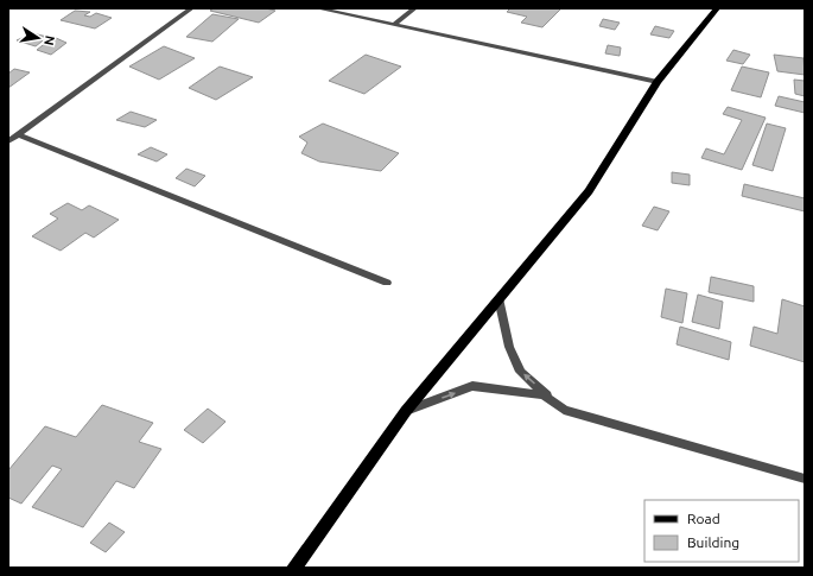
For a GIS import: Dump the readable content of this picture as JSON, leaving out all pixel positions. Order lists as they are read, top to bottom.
{
  "legend": ["Road", "Building"],
  "north": "right"
}
